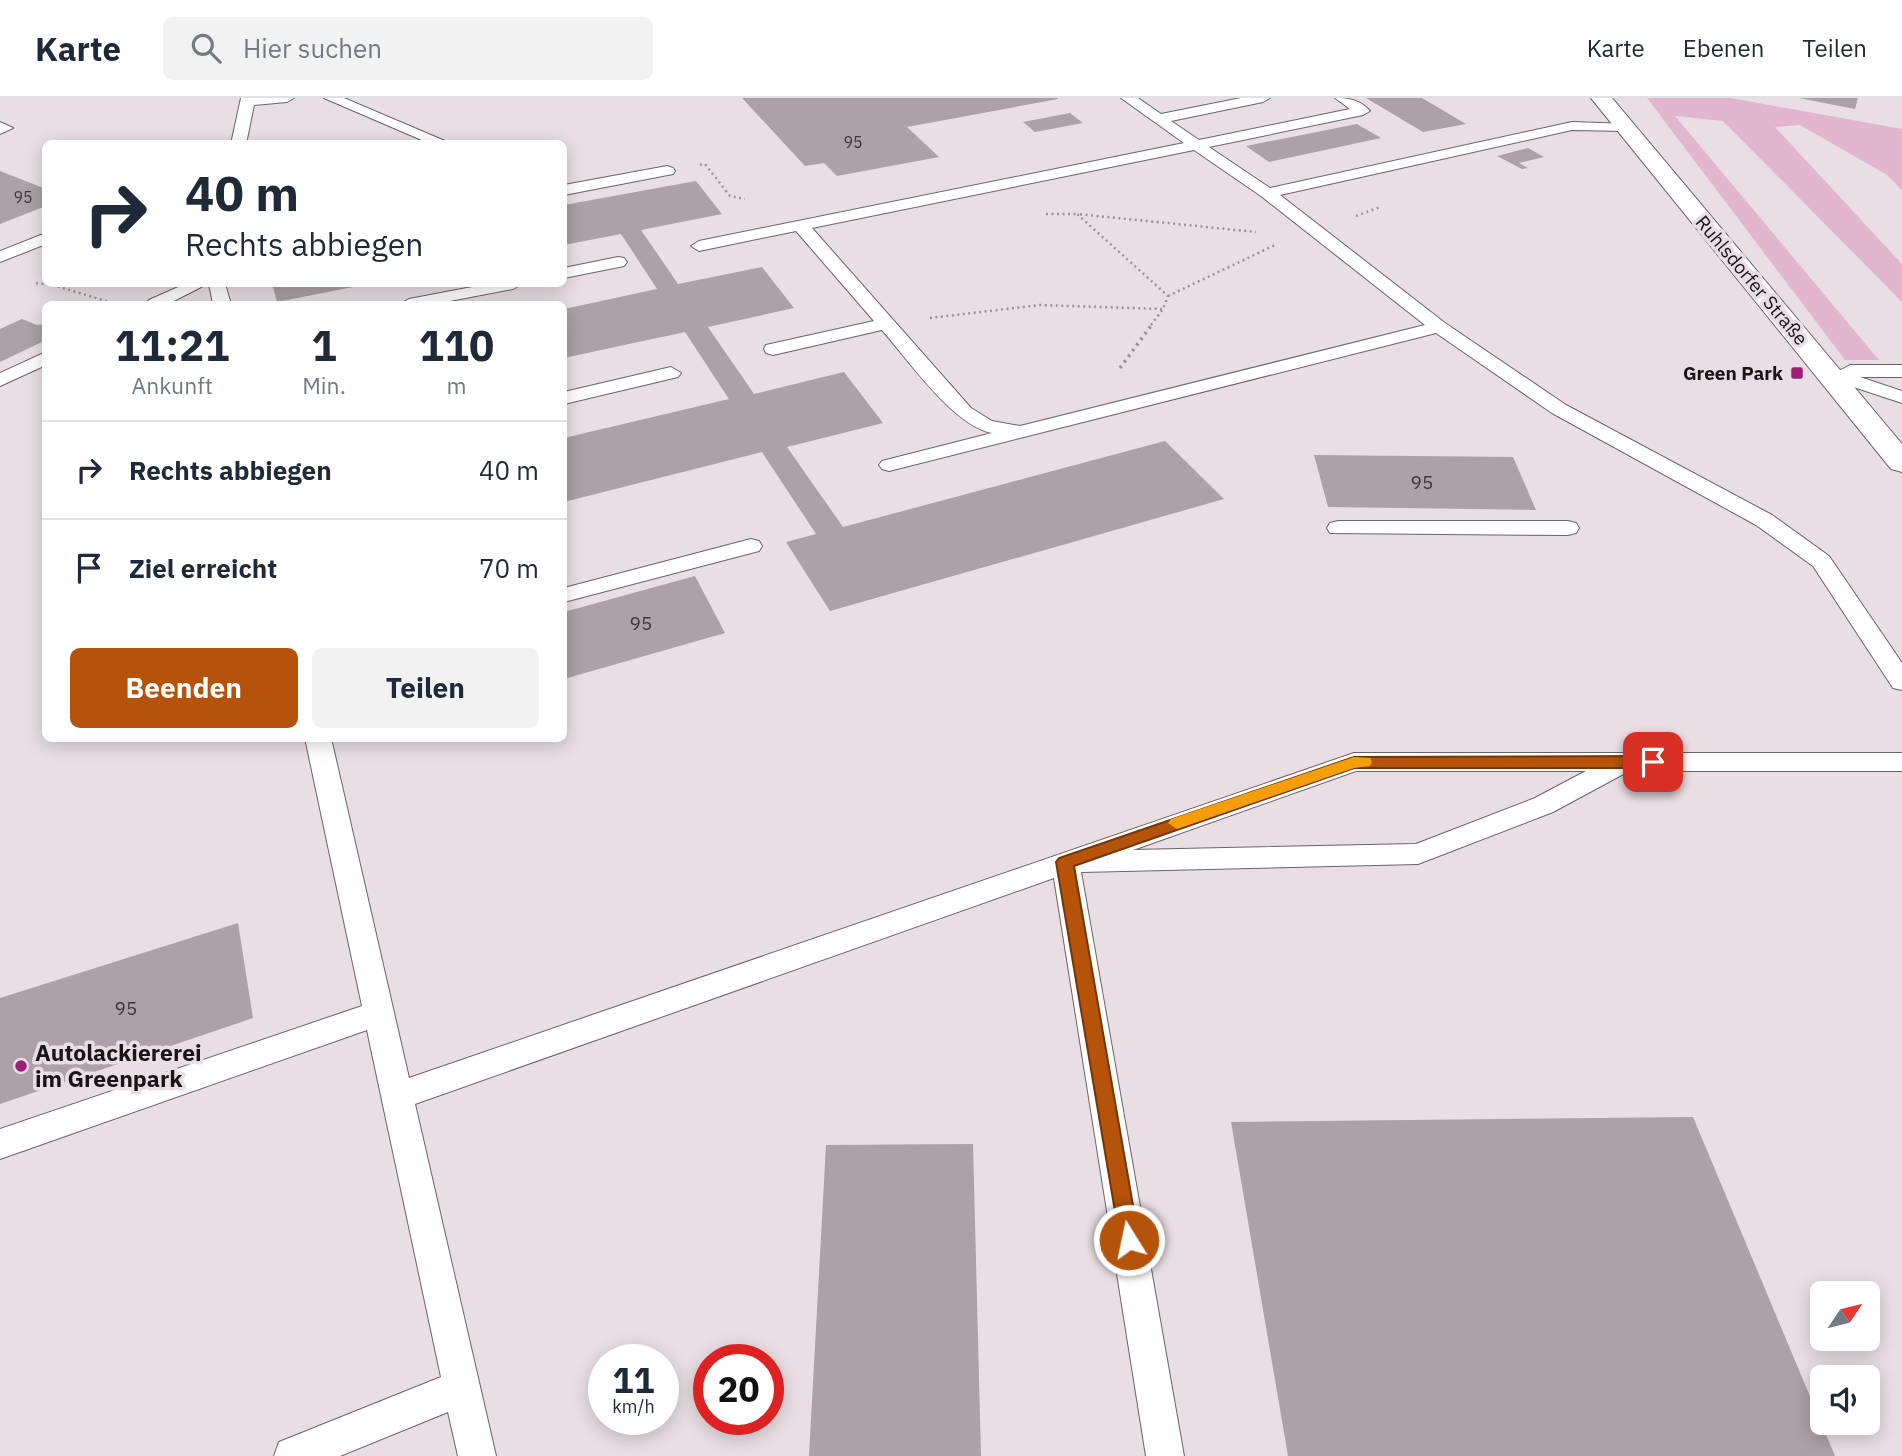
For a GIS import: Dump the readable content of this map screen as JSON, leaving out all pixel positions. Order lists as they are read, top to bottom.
{
  "streets": {
    "street": ["Ruhlsdorfer Straße"]
  },
  "places": {
    "transit": ["Green Park"],
    "other": ["Autolackiererei im Greenpark"]
  },
  "house_numbers": [
    "95",
    "95",
    "95",
    "95",
    "95"
  ],
  "north": "top right",
  "page": {
    "header": "Karte",
    "search": "Hier suchen",
    "nav": ["Karte", "Ebenen", "Teilen"],
    "turn": ["40 m", "Rechts abbiegen"],
    "eta": [
      "11:21",
      "Ankunft",
      "1",
      "Min.",
      "110",
      "m"
    ],
    "list": [
      {
        "name": "Rechts abbiegen",
        "value": "40 m"
      },
      {
        "name": "Ziel erreicht",
        "value": "70 m"
      }
    ],
    "buttons": ["Beenden", "Teilen"],
    "speed": "11 km/h",
    "limit": "20"
  }
}
